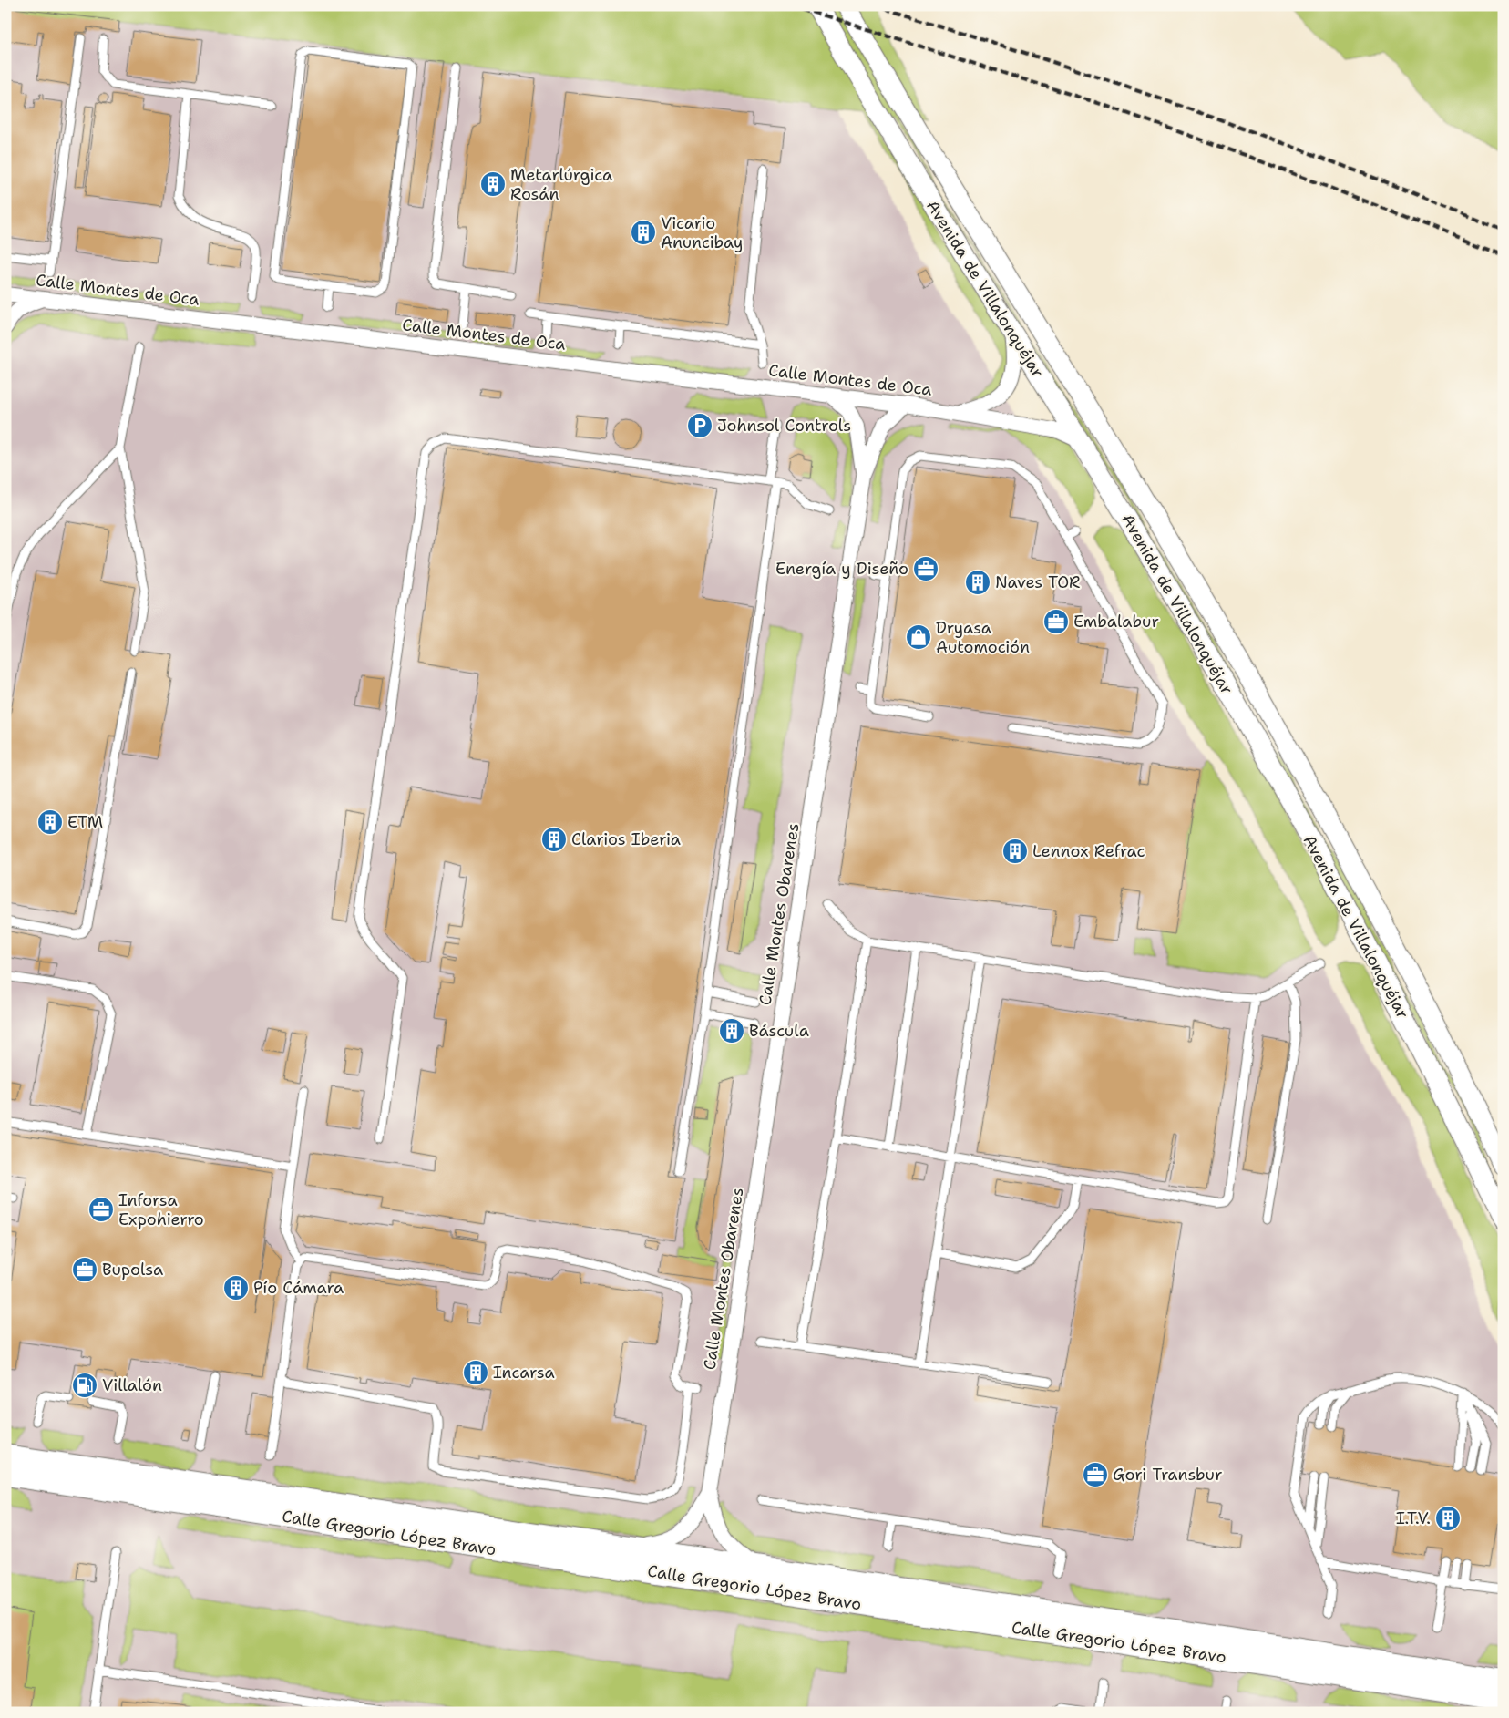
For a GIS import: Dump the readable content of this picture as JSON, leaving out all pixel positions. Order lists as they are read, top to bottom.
{
  "streets": {
    "main road": ["Calle Gregorio López Bravo"],
    "street": ["Avenida de Villalonquéjar", "Calle Montes de Oca", "Calle Montes Obarenes"]
  },
  "crossings": [
    ["Avenida de Villalonquéjar", "Calle Montes de Oca"],
    ["Calle Montes de Oca", "Calle Montes Obarenes"],
    ["Calle Montes Obarenes", "Calle Gregorio López Bravo"]
  ],
  "places": {
    "building": [
      "Metarlúrgica Rosán",
      "Vicario Anuncibay",
      "Naves TOR",
      "ETM",
      "Clarios Iberia",
      "Lennox Refrac",
      "Báscula",
      "Pío Cámara",
      "Incarsa",
      "I.T.V."
    ],
    "parking": ["Johnsol Controls"],
    "office": [
      "Energía y Diseño",
      "Embalabur",
      "Inforsa Expohierro",
      "Bupolsa",
      "Gori Transbur"
    ],
    "shop": ["Dryasa Automoción"],
    "fuel station": ["Villalón"]
  }
}
